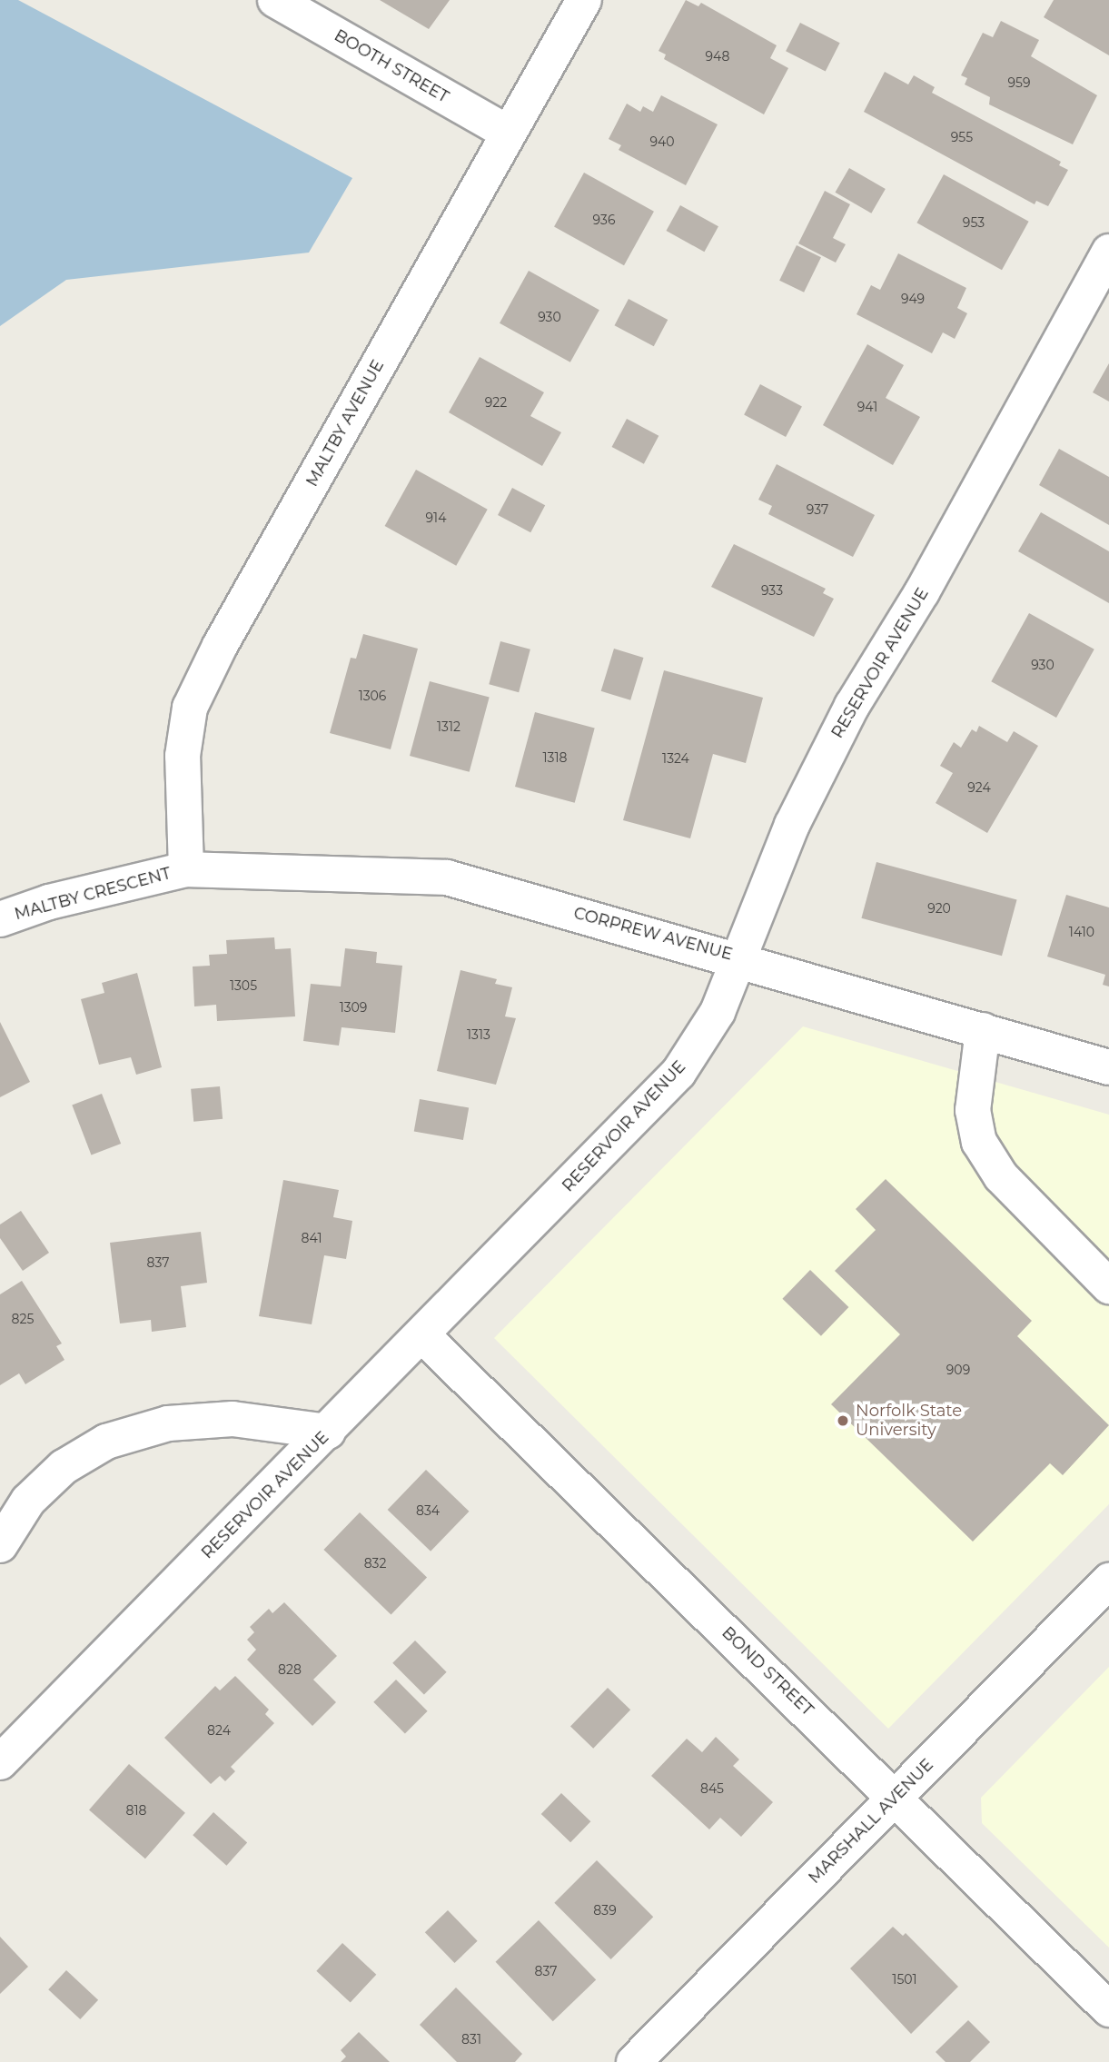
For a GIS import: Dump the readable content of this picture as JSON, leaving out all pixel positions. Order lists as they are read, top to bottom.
{
  "streets": {
    "street": [
      "BOOTH STREET",
      "MALTBY AVENUE",
      "RESERVOIR AVENUE",
      "MALTBY CRESCENT",
      "CORPREW AVENUE",
      "BOND STREET",
      "MARSHALL AVENUE"
    ]
  },
  "crossings": [
    ["BOOTH STREET", "MALTBY AVENUE"],
    ["MALTBY AVENUE", "MALTBY CRESCENT"],
    ["MALTBY AVENUE", "CORPREW AVENUE"],
    ["RESERVOIR AVENUE", "CORPREW AVENUE"],
    ["RESERVOIR AVENUE", "BOND STREET"],
    ["MALTBY CRESCENT", "CORPREW AVENUE"],
    ["BOND STREET", "MARSHALL AVENUE"]
  ],
  "places": ["Norfolk State University"],
  "house_numbers": [
    "948",
    "959",
    "955",
    "940",
    "936",
    "953",
    "949",
    "930",
    "922",
    "941",
    "937",
    "914",
    "933",
    "930",
    "1306",
    "1312",
    "1318",
    "1324",
    "924",
    "920",
    "1410",
    "1305",
    "1309",
    "1313",
    "841",
    "837",
    "825",
    "909",
    "834",
    "832",
    "828",
    "824",
    "845",
    "818",
    "839",
    "837",
    "1501",
    "831"
  ]
}
